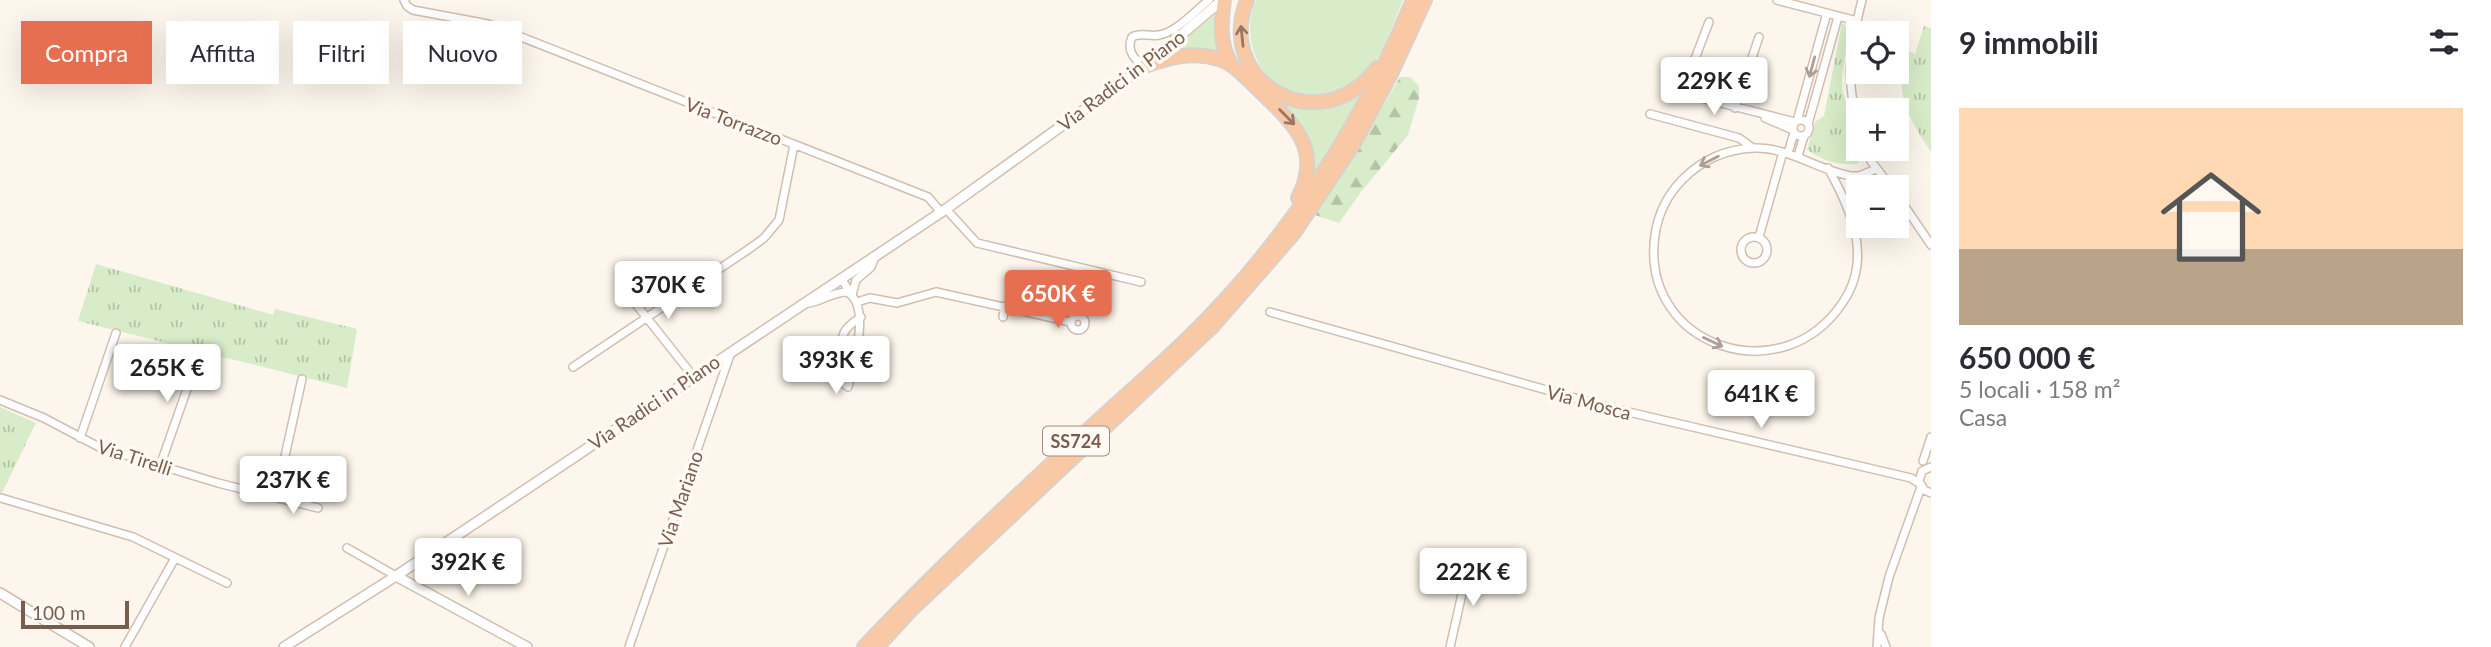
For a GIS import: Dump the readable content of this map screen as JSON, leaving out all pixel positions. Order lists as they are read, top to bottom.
{
  "streets": {
    "highway": ["SS724"],
    "street": [
      "Via Radici in Piano",
      "Via Torrazzo",
      "Via Mosca",
      "Via Tirelli",
      "Via Mariano"
    ]
  },
  "crossings": [
    ["Via Radici in Piano", "Via Torrazzo"],
    ["Via Radici in Piano", "Via Mariano"]
  ],
  "scale_bar": "100 m",
  "page": {
    "heading": "9 immobili",
    "map_buttons": ["+", "−"],
    "chip": [
      "Compra",
      "Affitta",
      "Filtri",
      "Nuovo"
    ],
    "price": [
      "229K €",
      "370K €",
      "650K €",
      "393K €",
      "265K €",
      "641K €",
      "237K €",
      "392K €",
      "222K €"
    ],
    "list": [
      {
        "name": "650 000 €",
        "note": "5 locali · 158 m² · Casa"
      }
    ],
    "scale": "100 m"
  }
}
